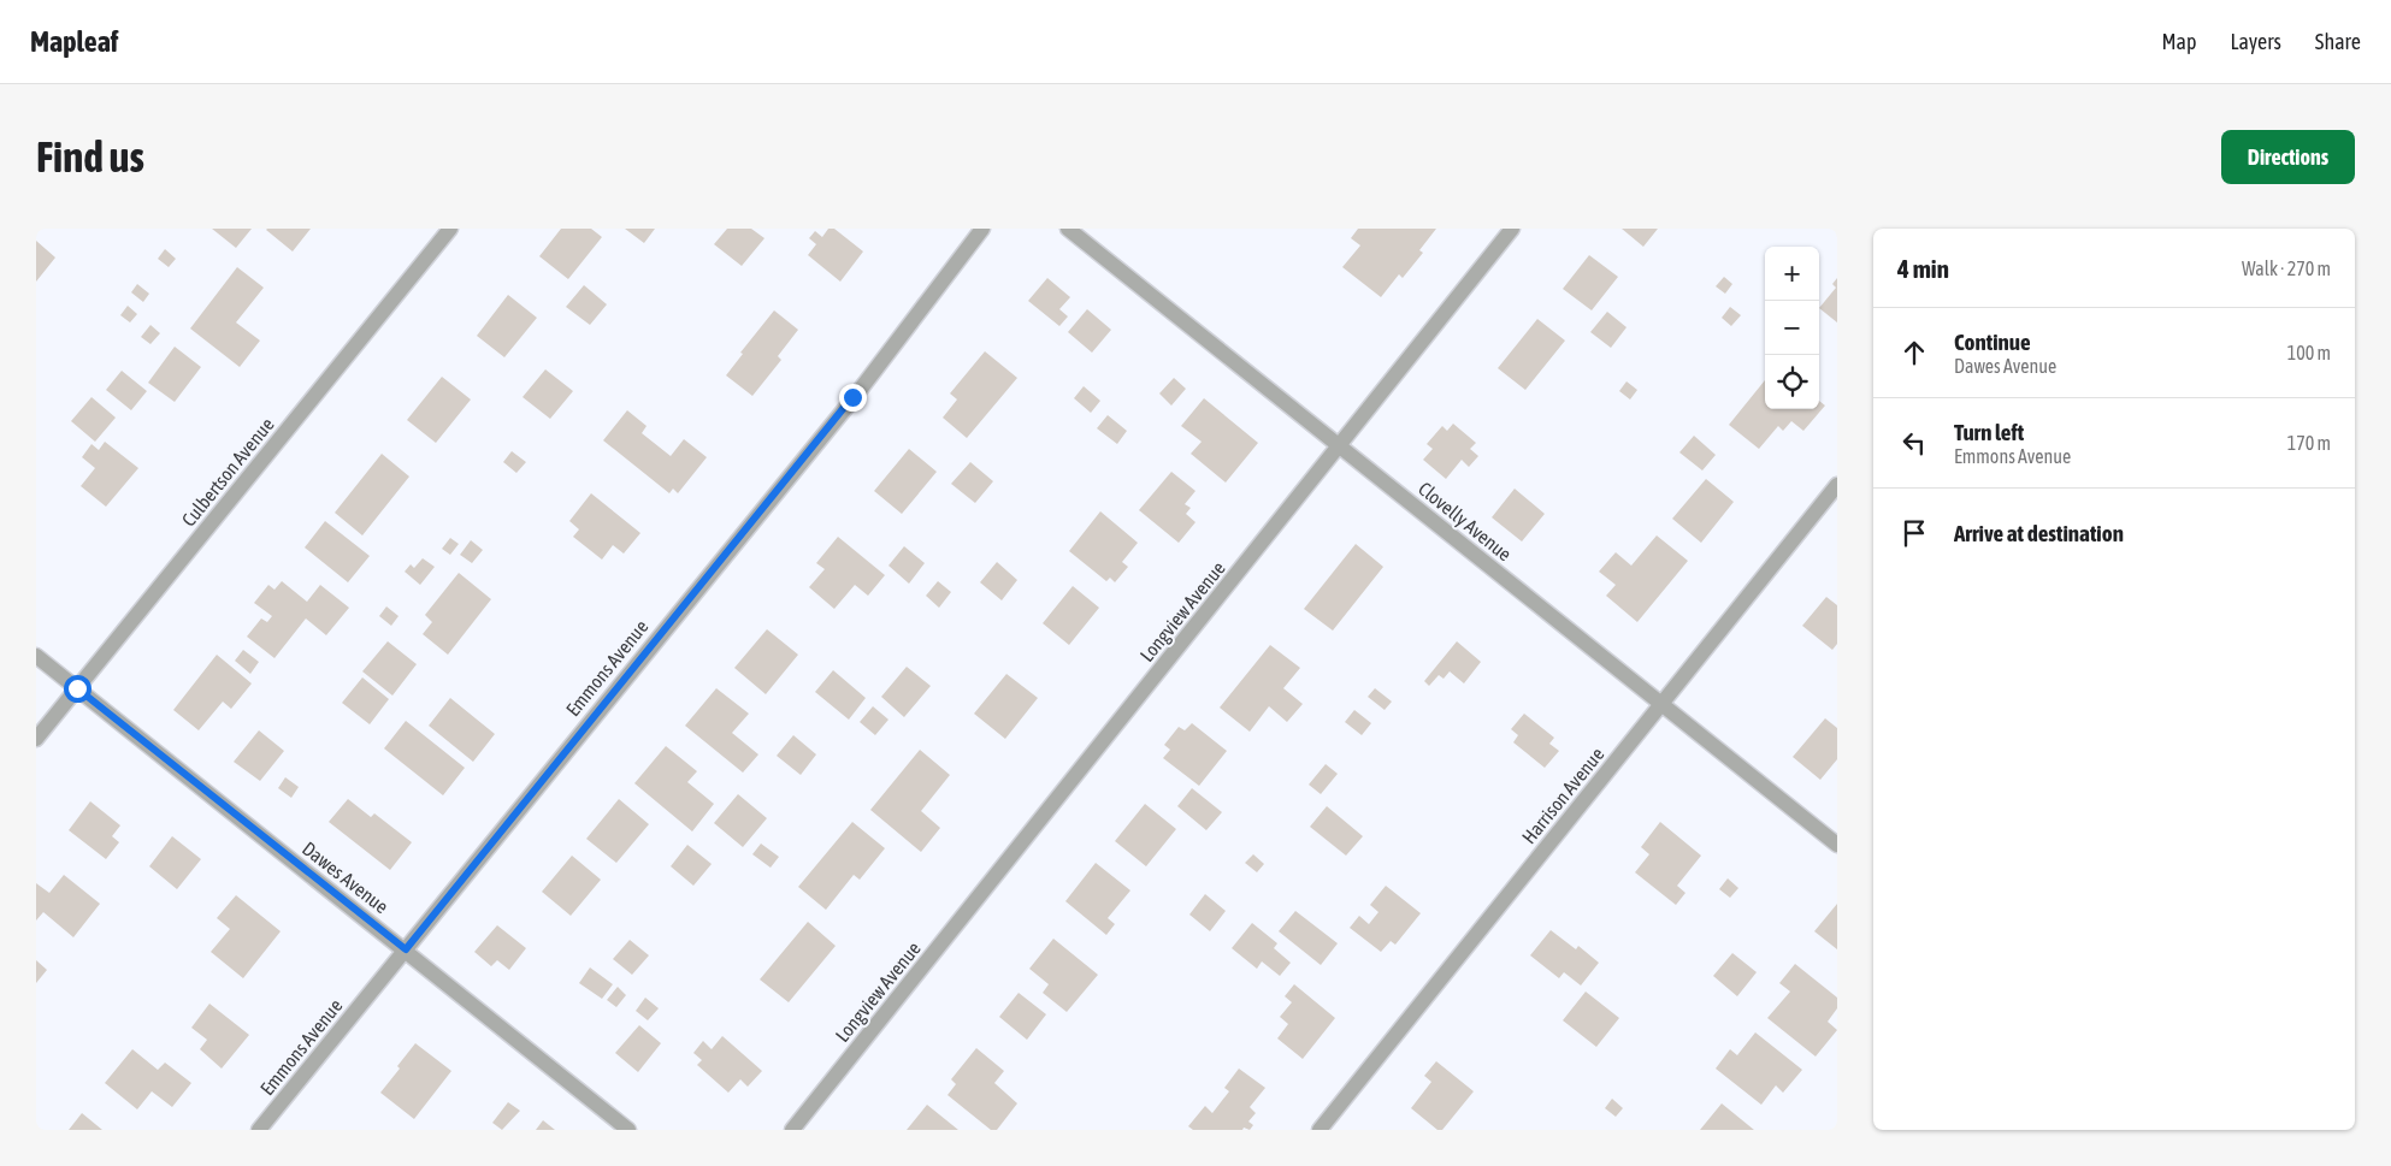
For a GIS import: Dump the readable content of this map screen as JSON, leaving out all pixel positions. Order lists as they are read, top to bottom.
{
  "streets": {
    "street": [
      "Culbertson Avenue",
      "Clovelly Avenue",
      "Longview Avenue",
      "Emmons Avenue",
      "Harrison Avenue",
      "Dawes Avenue"
    ]
  },
  "crossings": [
    ["Culbertson Avenue", "Dawes Avenue"],
    ["Clovelly Avenue", "Longview Avenue"],
    ["Clovelly Avenue", "Harrison Avenue"],
    ["Emmons Avenue", "Dawes Avenue"]
  ],
  "page": {
    "header": "Mapleaf",
    "nav": ["Map", "Layers", "Share"],
    "buttons": "Directions",
    "title": "Find us",
    "heading": ["4 min", "Walk · 270 m"],
    "map_buttons": ["+", "−"],
    "list": [
      ["Continue", "Dawes Avenue", "100 m"],
      ["Turn left", "Emmons Avenue", "170 m"],
      "Arrive at destination"
    ]
  }
}
